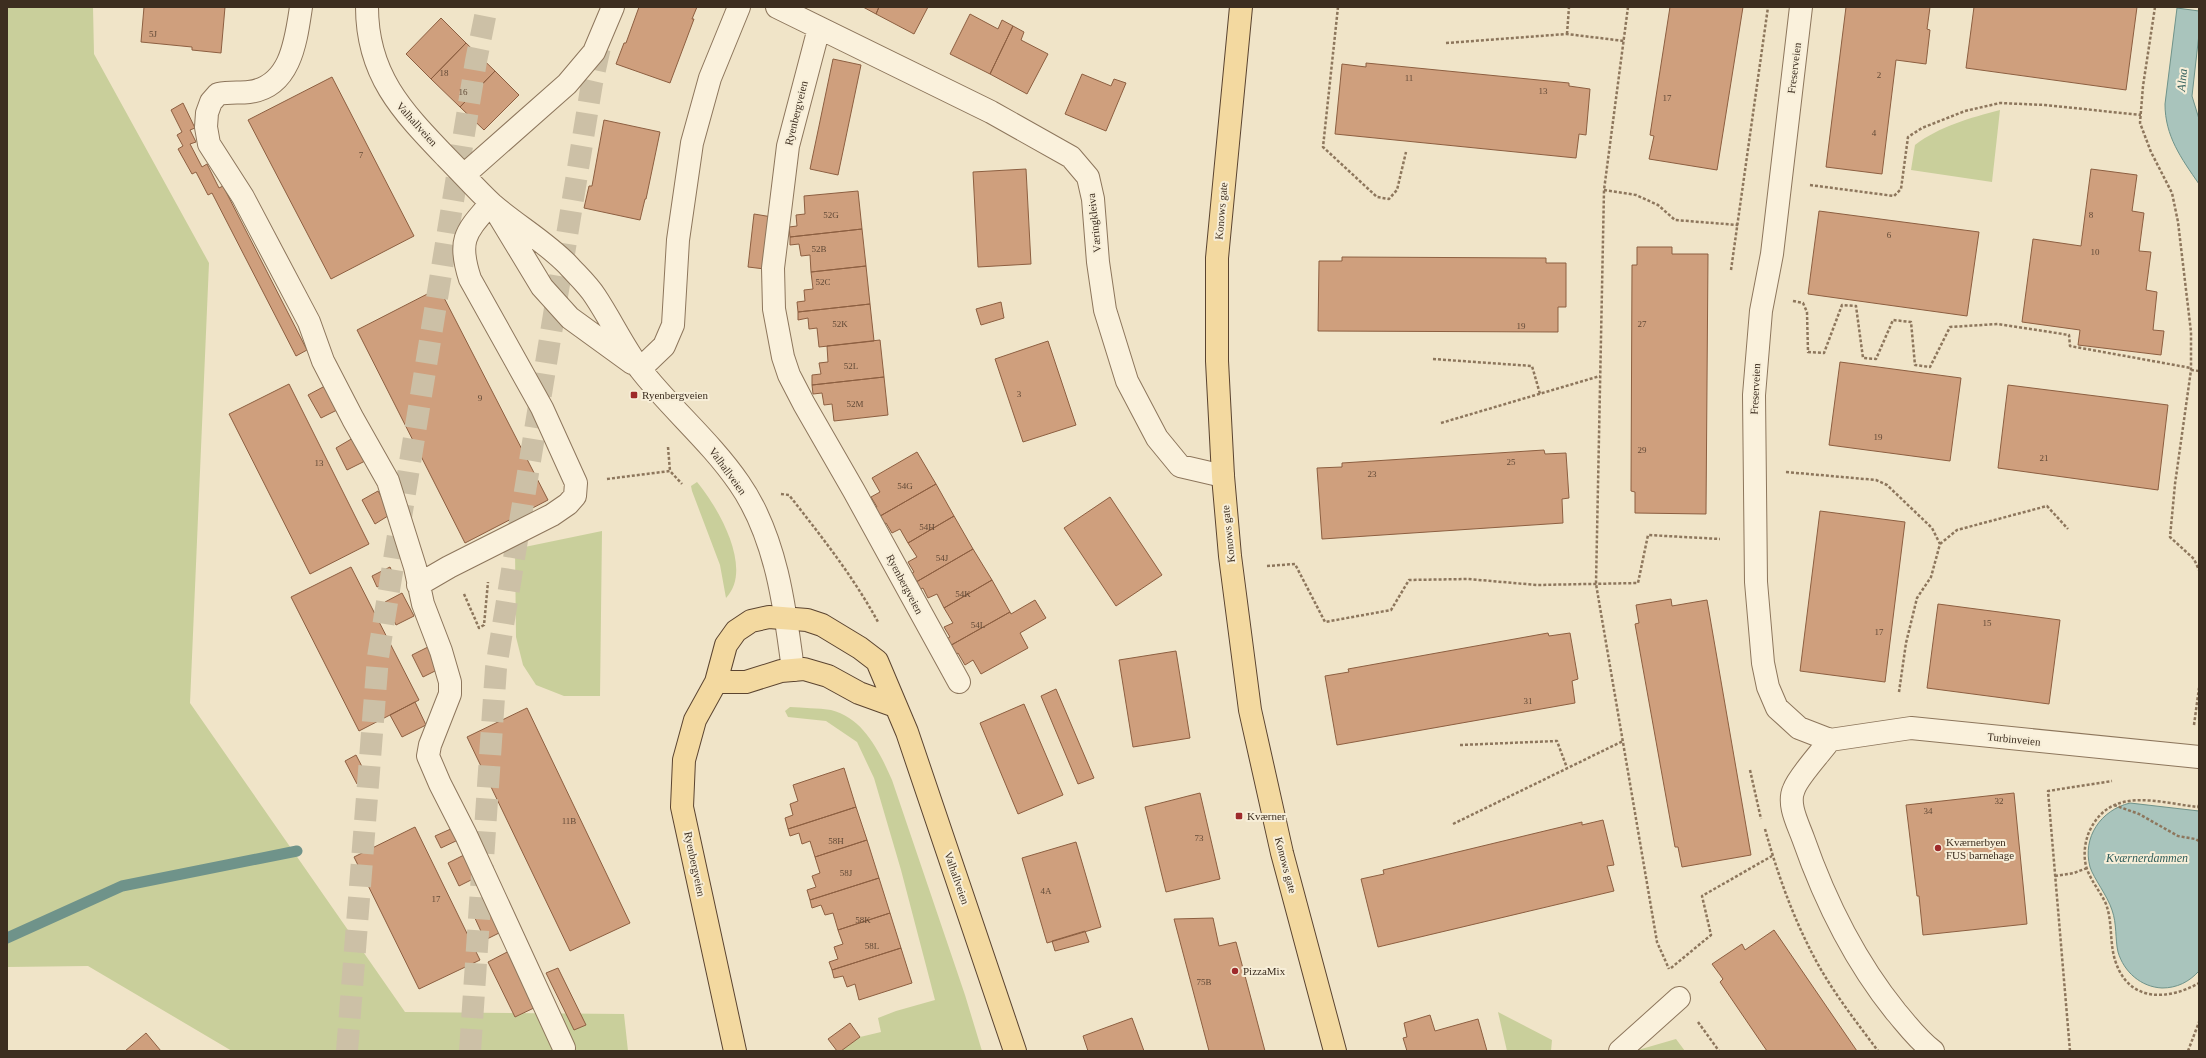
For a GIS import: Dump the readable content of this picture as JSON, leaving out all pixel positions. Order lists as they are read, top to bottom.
{
  "streets": {
    "main road": ["Ryenbergveien", "Valhallveien", "Konows gate"],
    "street": ["Freserveien", "Væringkleiva", "Turbinveien"]
  },
  "crossings": [
    ["Freserveien", "Turbinveien"],
    ["Ryenbergveien", "Valhallveien"],
    ["Ryenbergveien", "Væringkleiva"],
    ["Konows gate", "Væringkleiva"]
  ],
  "water": ["Alna", "Kværnerdammen"],
  "places": {
    "transit": ["Ryenbergveien", "Kværner"],
    "other": ["Kværnerbyen FUS barnehage", "PizzaMix"]
  },
  "house_numbers": [
    "5J",
    "18",
    "2",
    "11",
    "13",
    "16",
    "17",
    "4",
    "7",
    "52G",
    "8",
    "6",
    "52B",
    "10",
    "52C",
    "52K",
    "27",
    "19",
    "52L",
    "3",
    "9",
    "52M",
    "19",
    "29",
    "21",
    "25",
    "13",
    "23",
    "54G",
    "54H",
    "54J",
    "54K",
    "15",
    "54L",
    "17",
    "31",
    "32",
    "34",
    "11B",
    "73",
    "58H",
    "58J",
    "4A",
    "17",
    "58K",
    "58L",
    "75B"
  ]
}
